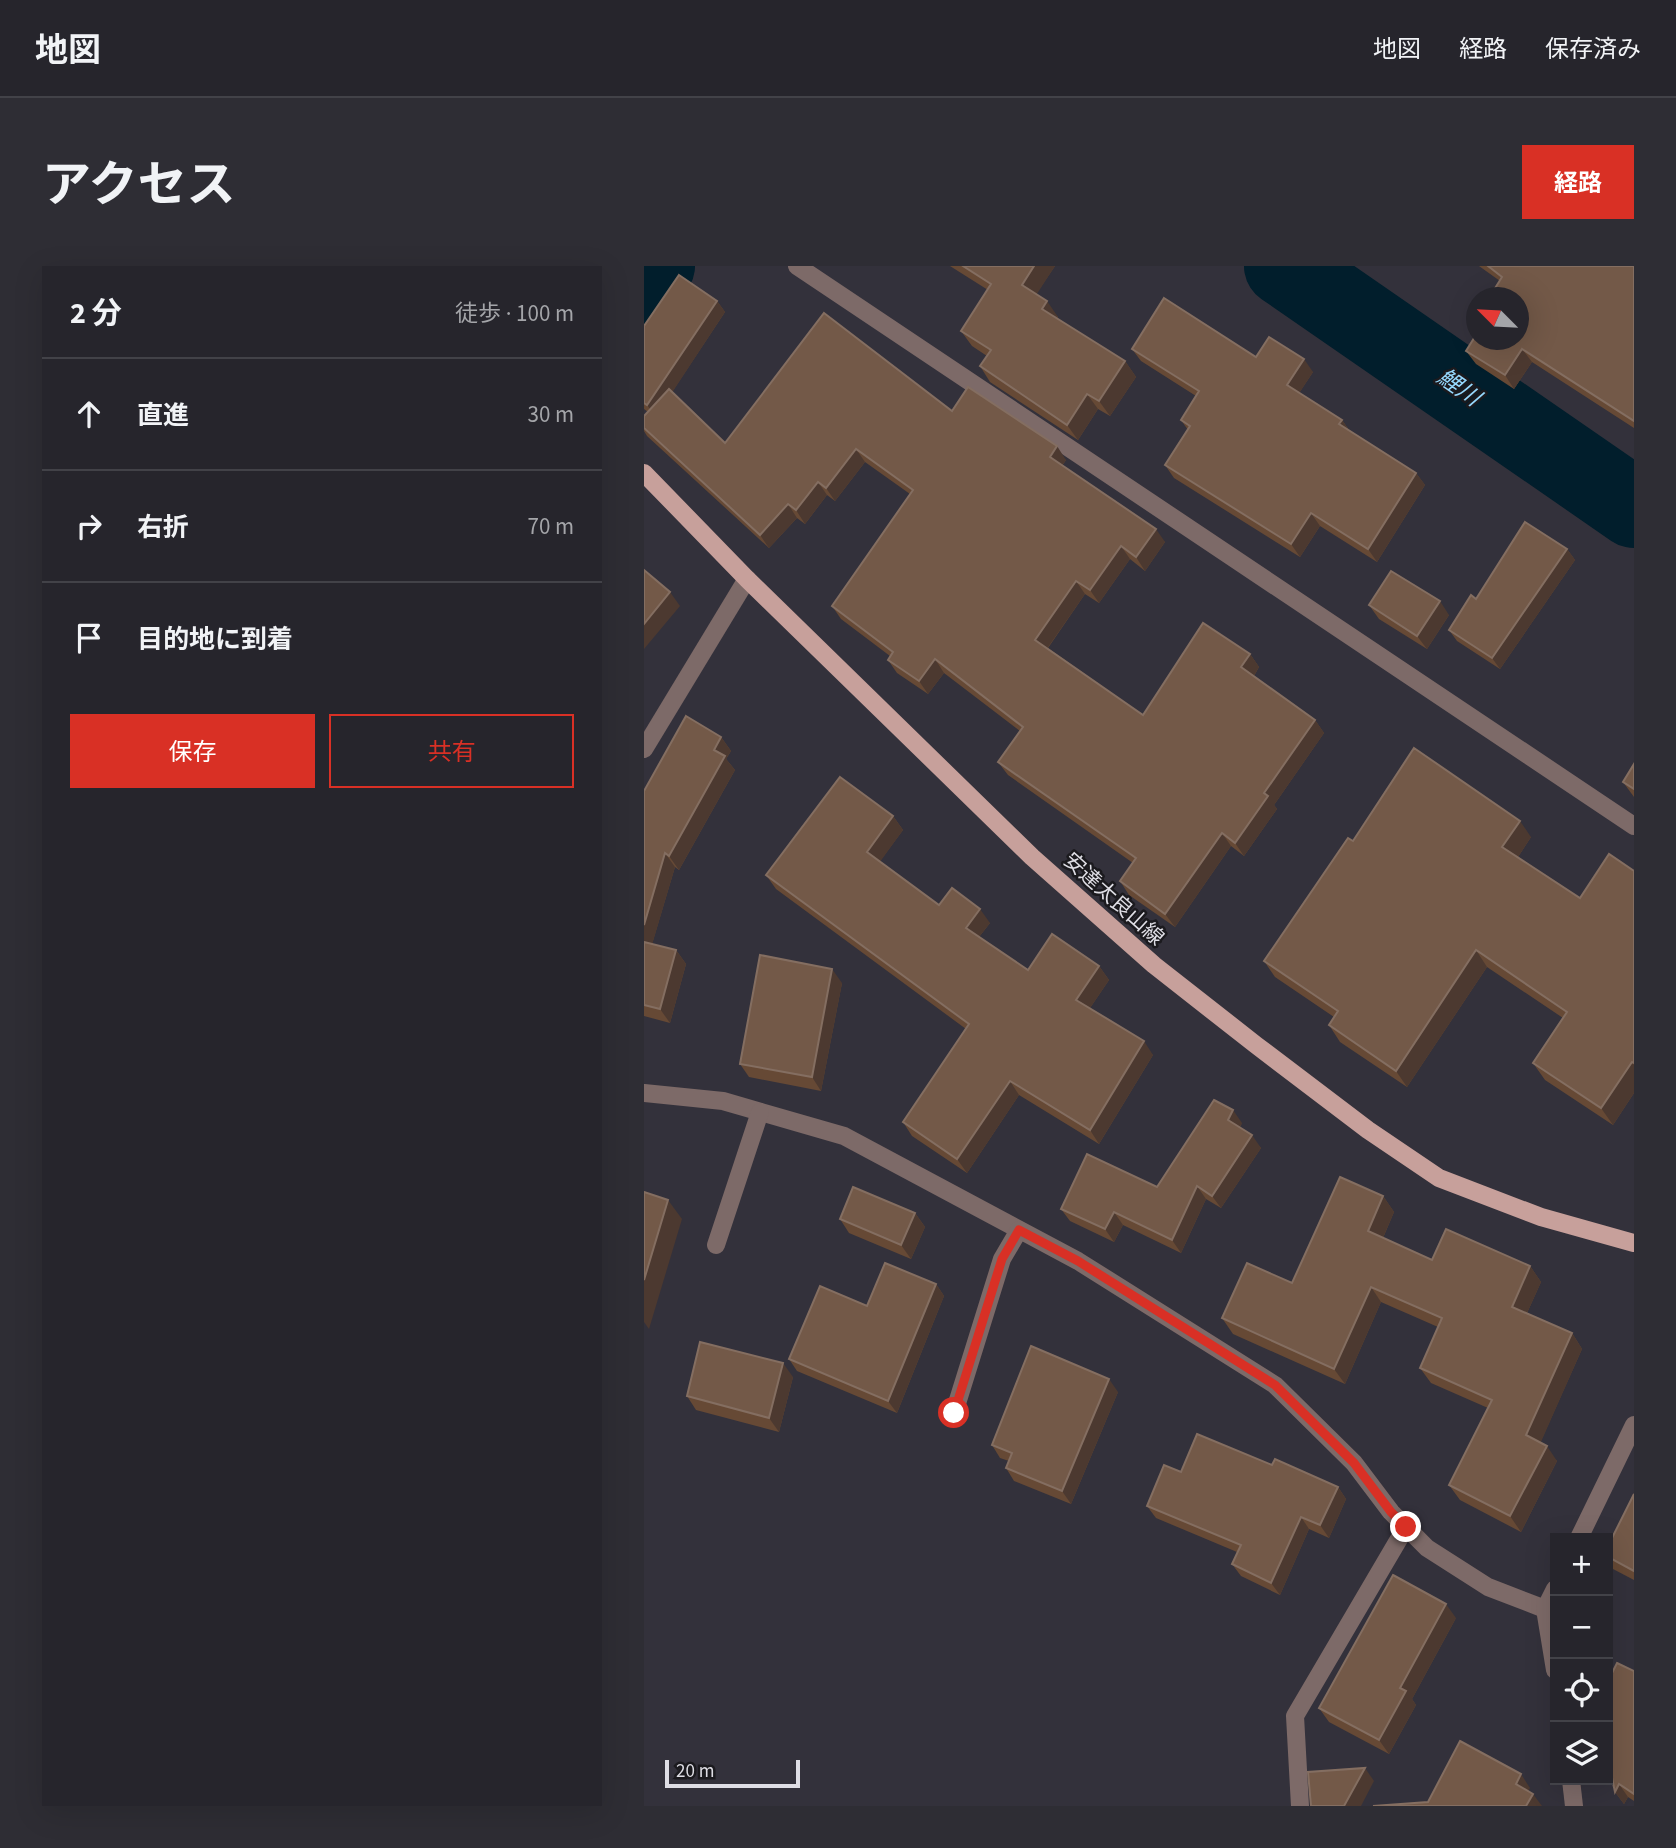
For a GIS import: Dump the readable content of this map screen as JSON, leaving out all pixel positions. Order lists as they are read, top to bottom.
{
  "streets": {
    "main road": ["安達太良山線"]
  },
  "water": ["鯉川"],
  "scale_bar": "20 m",
  "north": "top left",
  "page": {
    "header": "地図",
    "nav": ["地図", "経路", "保存済み"],
    "title": "アクセス",
    "buttons": [
      "経路",
      ["保存", "共有"]
    ],
    "heading": ["2 分", "徒歩 · 100 m"],
    "list": [
      ["直進", "30 m"],
      ["右折", "70 m"],
      "目的地に到着"
    ],
    "map_buttons": ["+", "−"],
    "scale": "20 m"
  }
}
